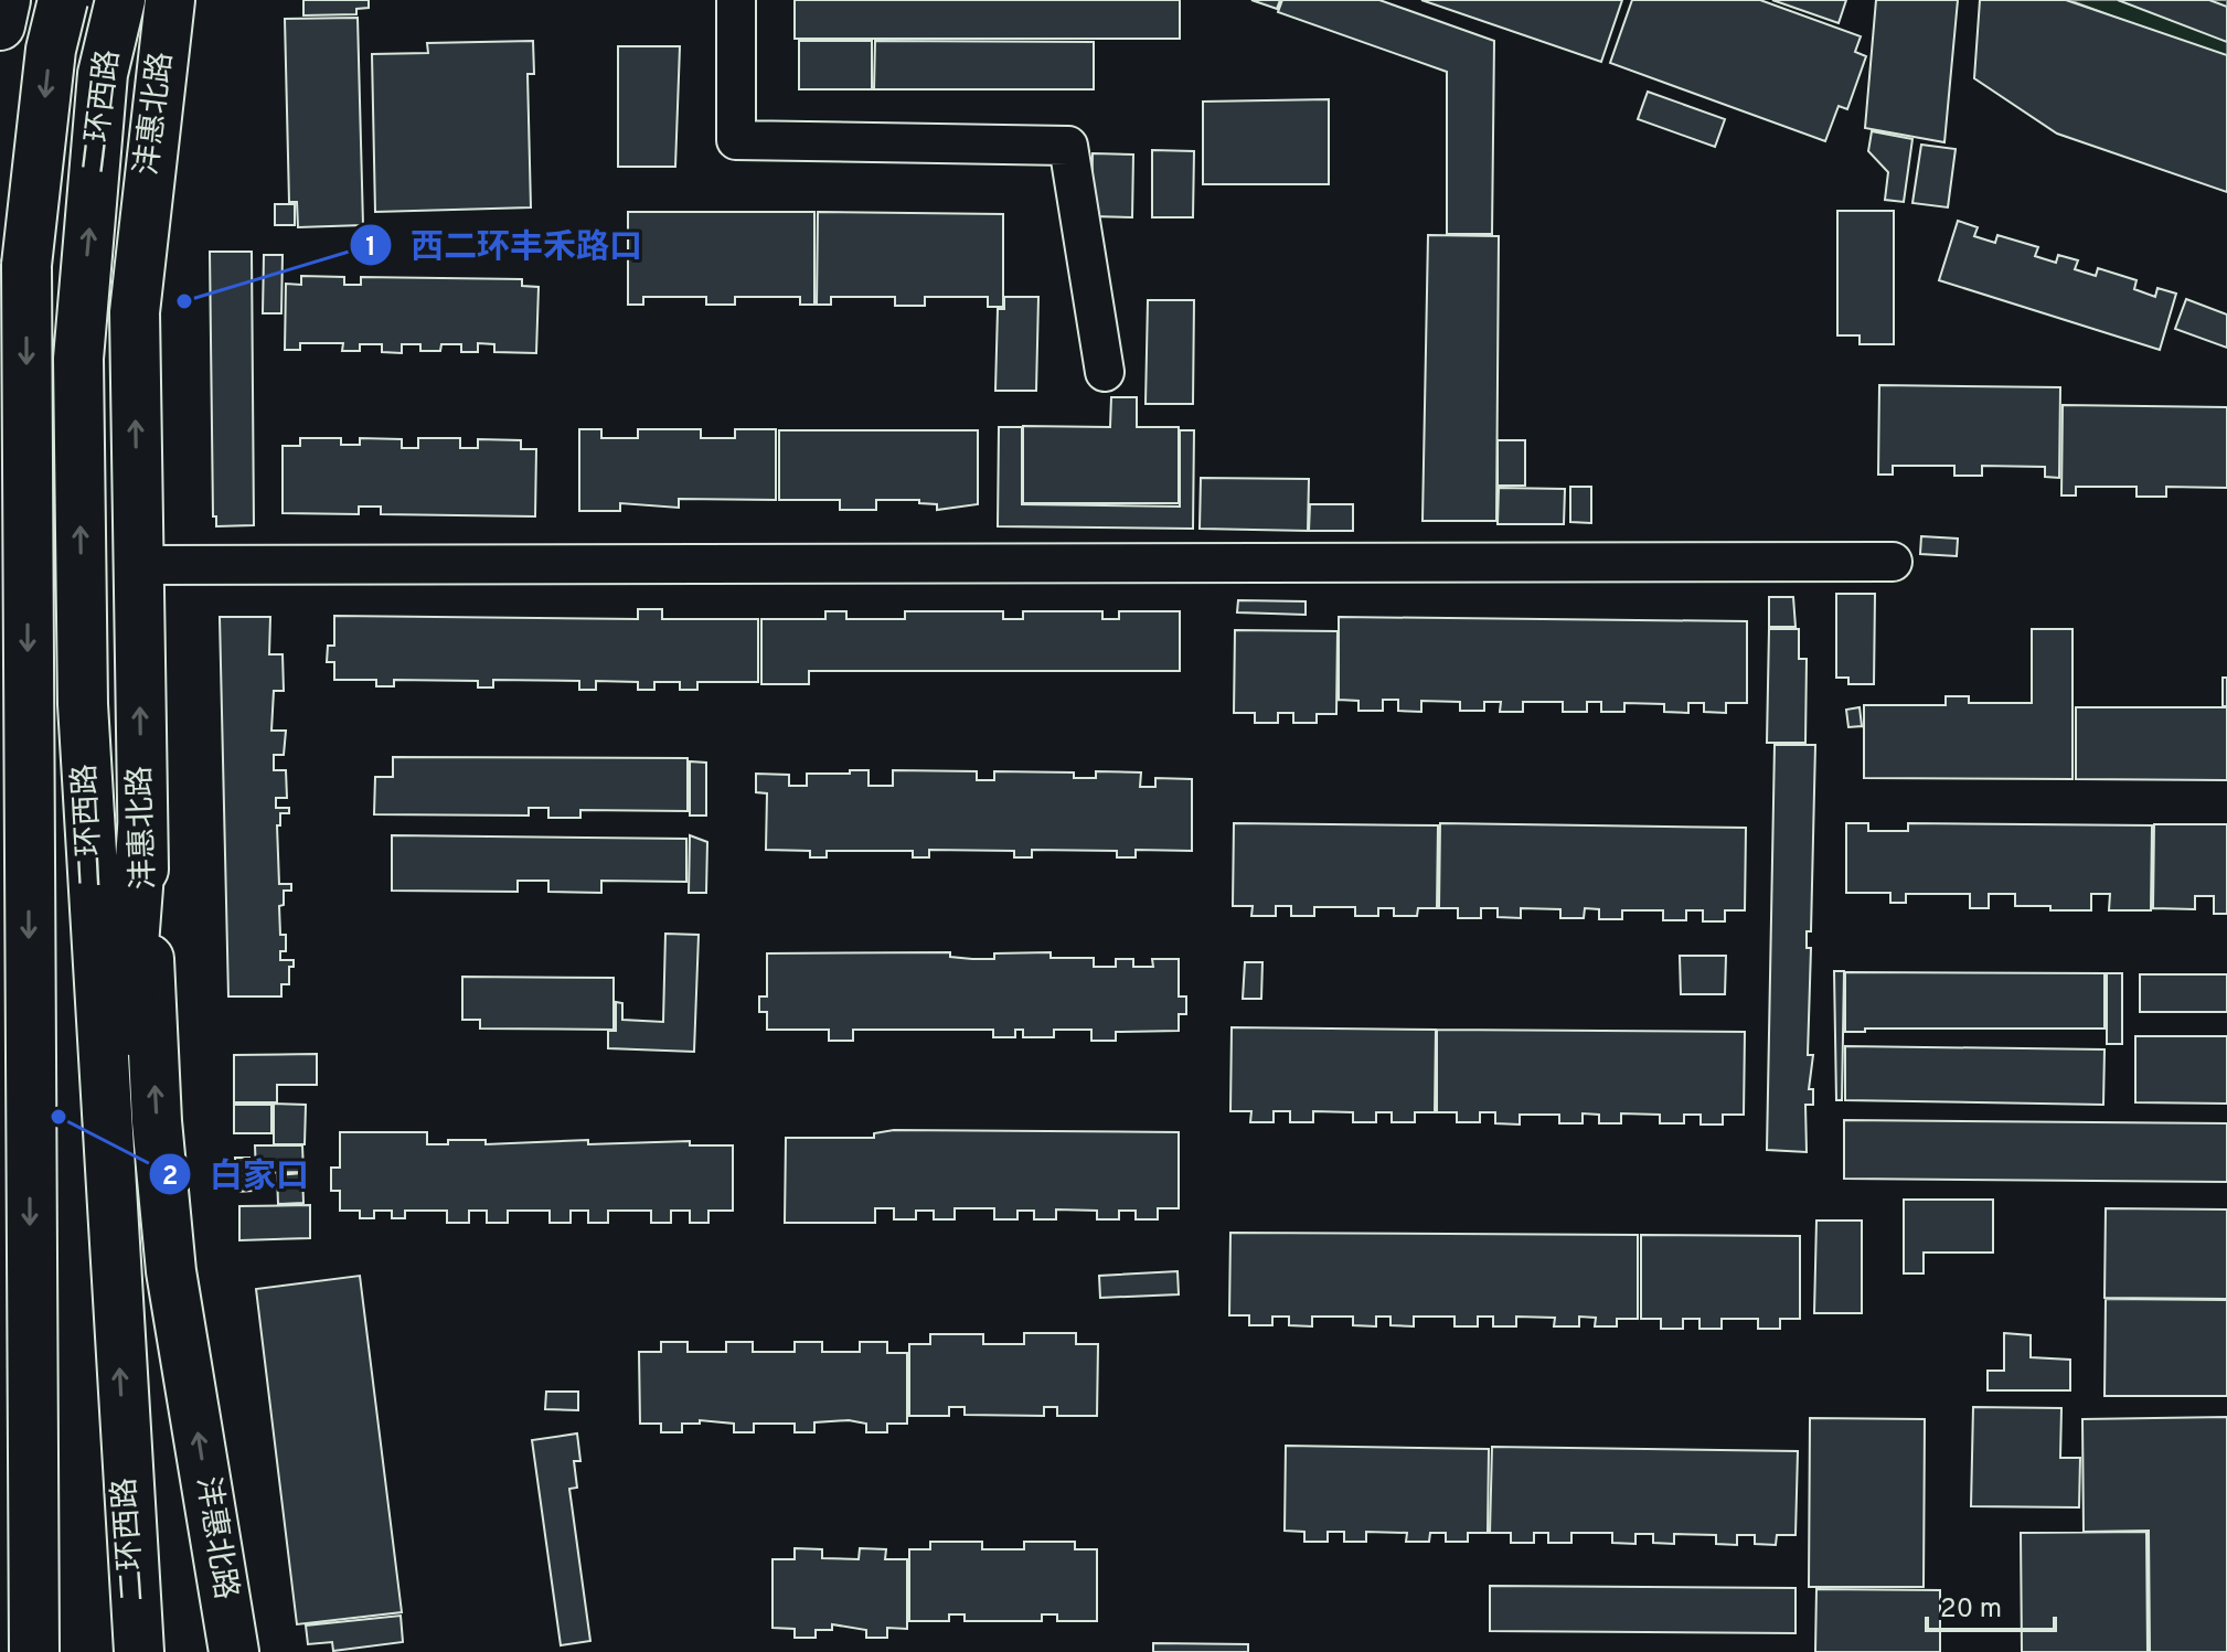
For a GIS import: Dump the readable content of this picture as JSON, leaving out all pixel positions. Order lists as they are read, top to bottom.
{
  "streets": {
    "main road": ["二环西路", "沣惠北路"]
  },
  "places": ["西二环丰禾路口", "白家口"],
  "scale_bar": "20 m"
}
